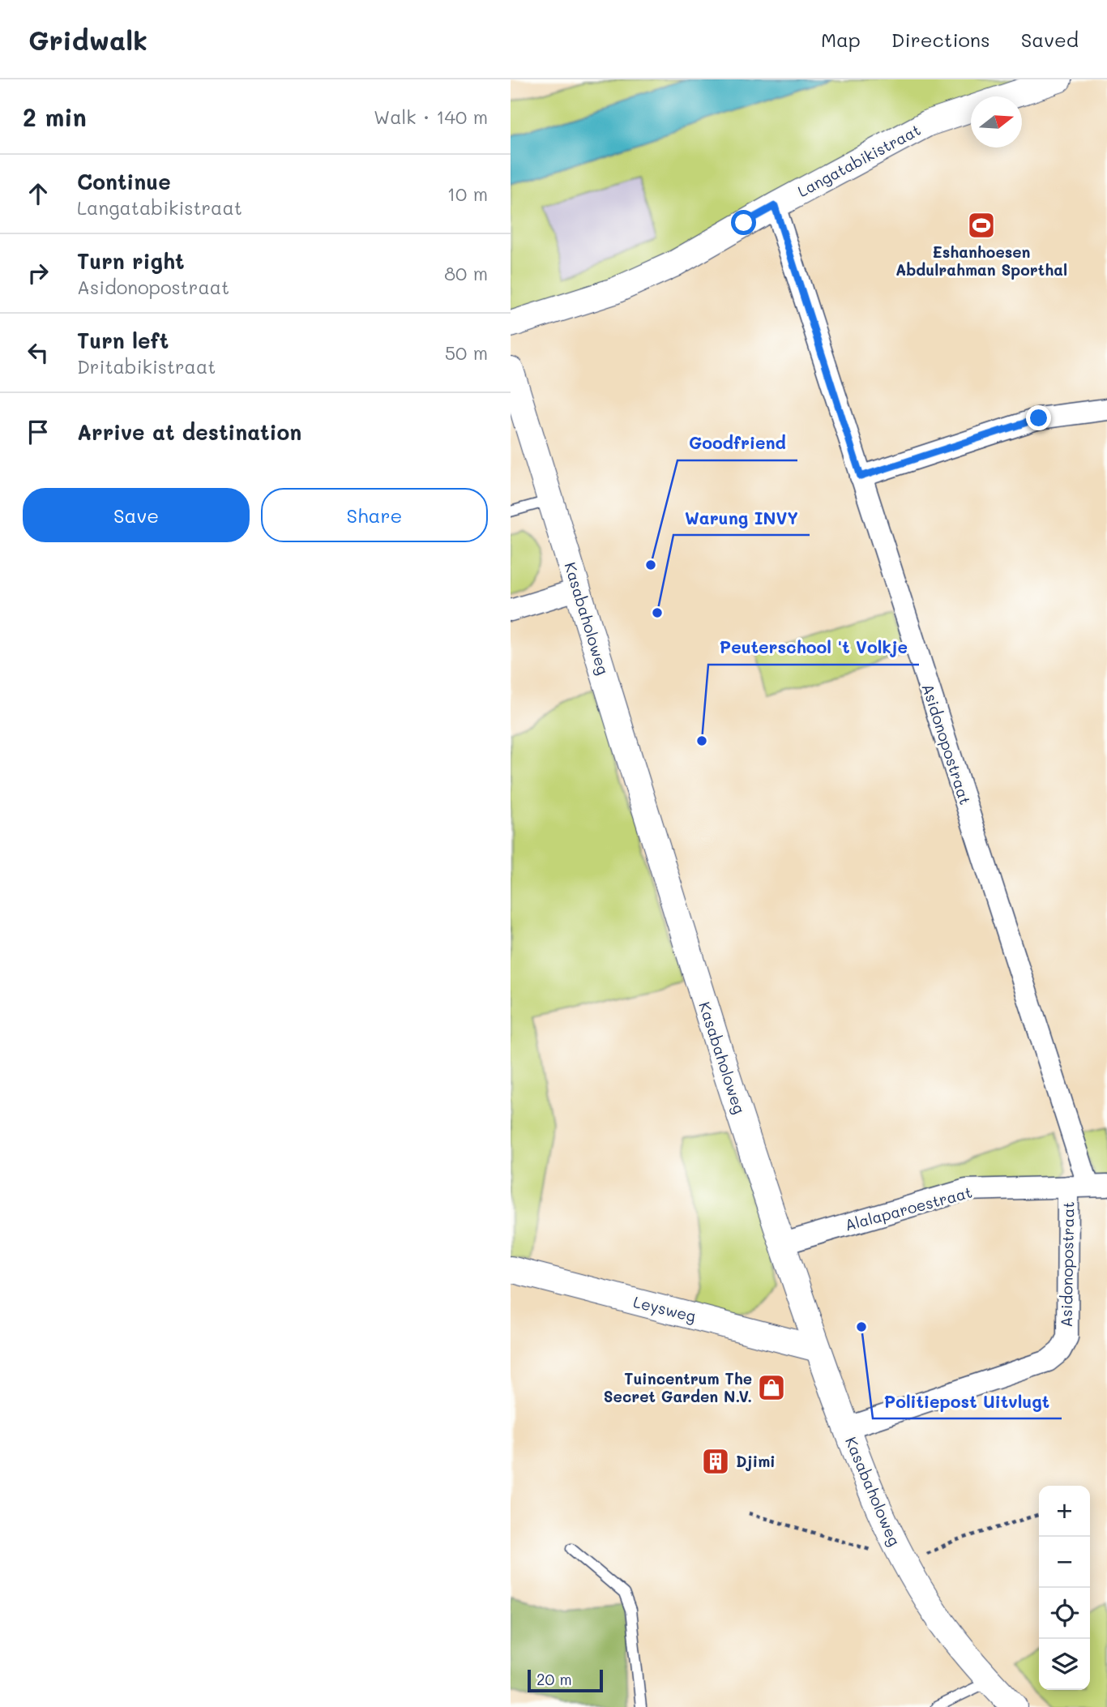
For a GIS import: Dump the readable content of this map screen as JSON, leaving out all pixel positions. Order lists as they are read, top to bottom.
{
  "streets": {
    "street": [
      "Langatabikistraat",
      "Kasabaholoweg",
      "Asidonopostraat",
      "Alalaparoestraat",
      "Leysweg"
    ]
  },
  "crossings": [
    ["Langatabikistraat", "Asidonopostraat"],
    ["Kasabaholoweg", "Asidonopostraat"],
    ["Kasabaholoweg", "Alalaparoestraat"],
    ["Kasabaholoweg", "Leysweg"],
    ["Asidonopostraat", "Alalaparoestraat"]
  ],
  "places": {
    "sports": ["Eshanhoesen Abdulrahman Sporthal"],
    "other": [
      "Goodfriend",
      "Warung INVY",
      "Peuterschool 't Volkje",
      "Politiepost Uitvlugt"
    ],
    "shop": ["Tuincentrum The Secret Garden N.V."],
    "building": ["Djimi"]
  },
  "scale_bar": "20 m",
  "north": "right",
  "page": {
    "header": "Gridwalk",
    "nav": ["Map", "Directions", "Saved"],
    "heading": ["2 min", "Walk · 140 m"],
    "list": [
      ["Continue", "Langatabikistraat", "10 m"],
      ["Turn right", "Asidonopostraat", "80 m"],
      ["Turn left", "Dritabikistraat", "50 m"],
      "Arrive at destination"
    ],
    "buttons": ["Save", "Share"],
    "map_buttons": ["+", "−"],
    "scale": "20 m"
  }
}
